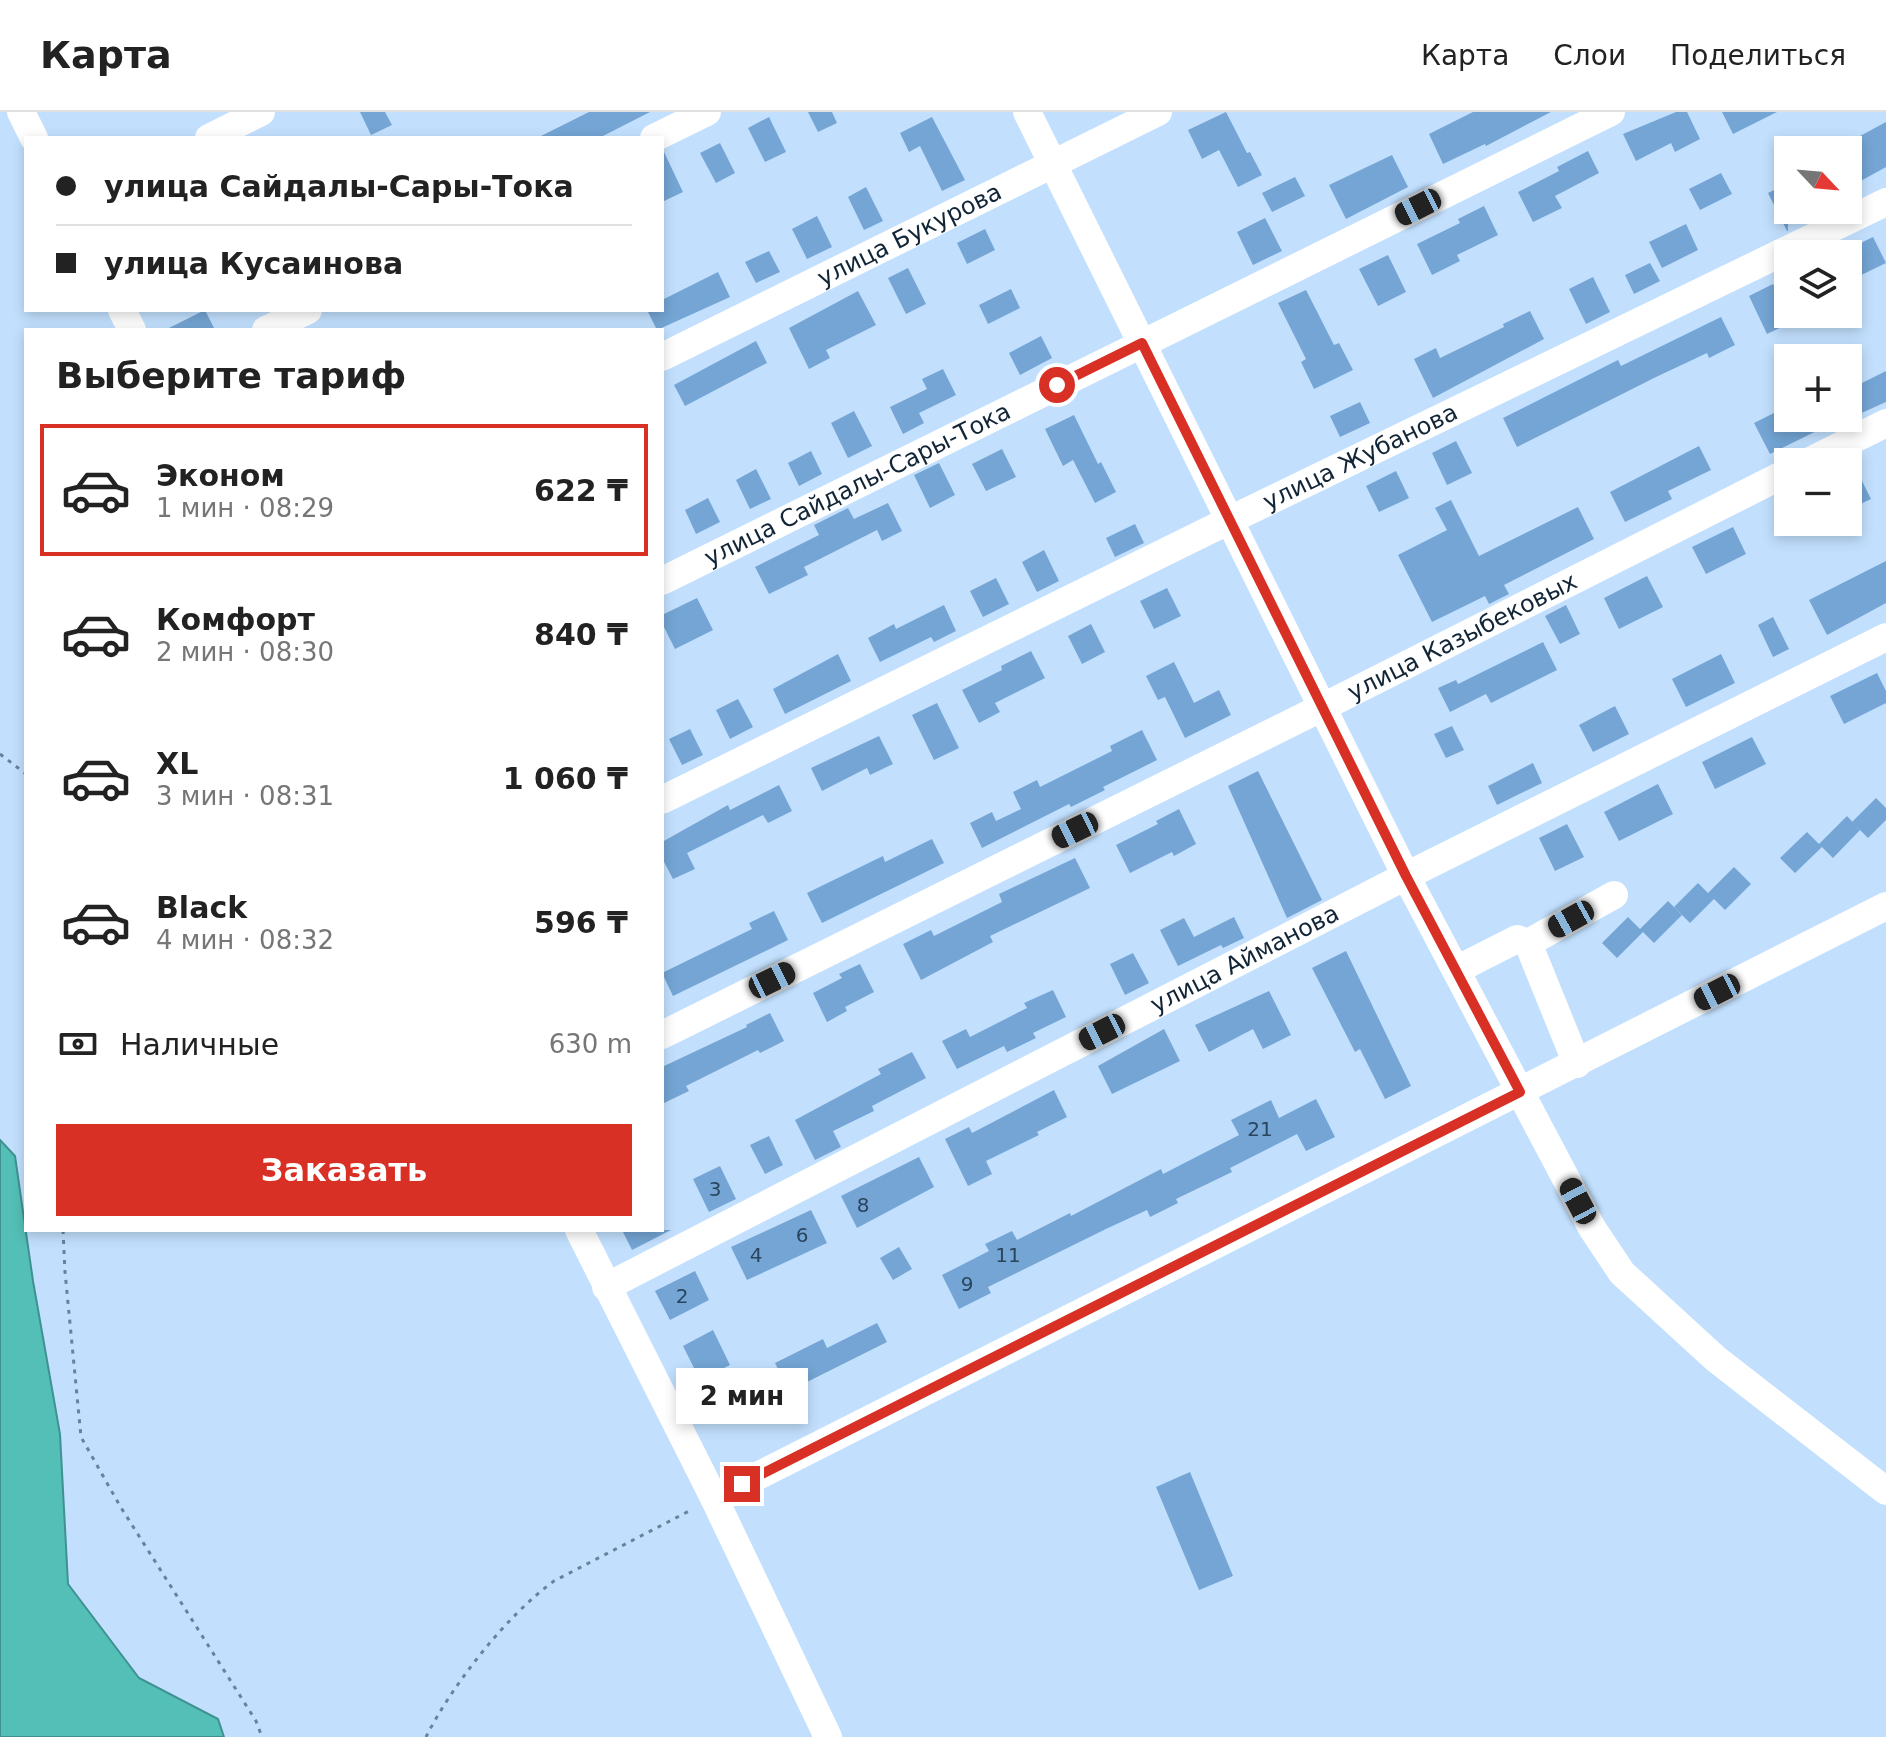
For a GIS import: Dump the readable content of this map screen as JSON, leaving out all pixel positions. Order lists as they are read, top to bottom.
{
  "streets": {
    "street": [
      "улица Букурова",
      "улица Жубанова",
      "улица Сайдалы-Сары-Тока",
      "улица Казыбековых",
      "улица Айманова"
    ]
  },
  "house_numbers": [
    "21",
    "3",
    "8",
    "6",
    "4",
    "11",
    "9",
    "2"
  ],
  "north": "bottom right",
  "page": {
    "header": "Карта",
    "nav": ["Карта", "Слои", "Поделиться"],
    "map_buttons": ["+", "−"],
    "banner": ["улица Сайдалы-Сары-Тока", "улица Кусаинова"],
    "heading": "Выберите тариф",
    "list": [
      {
        "name": "Эконом",
        "note": "1 мин · 08:29",
        "value": "622 ₸"
      },
      {
        "name": "Комфорт",
        "note": "2 мин · 08:30",
        "value": "840 ₸"
      },
      {
        "name": "XL",
        "note": "3 мин · 08:31",
        "value": "1 060 ₸"
      },
      {
        "name": "Black",
        "note": "4 мин · 08:32",
        "value": "596 ₸"
      }
    ],
    "pay": ["Наличные", "630 m"],
    "buttons": "Заказать",
    "bubble": "2 мин"
  }
}
